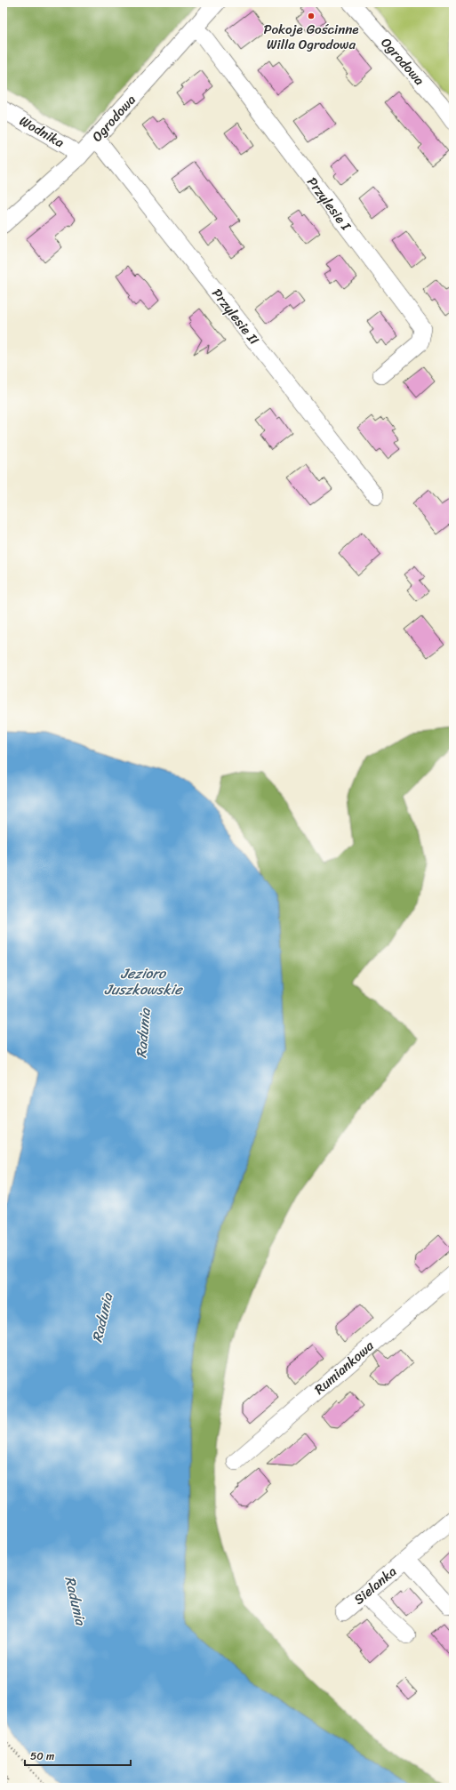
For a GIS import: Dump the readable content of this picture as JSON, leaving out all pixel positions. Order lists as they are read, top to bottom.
{
  "streets": {
    "street": [
      "Ogrodowa",
      "Wodnika",
      "Przylesie I",
      "Przylesie II",
      "Rumiankowa",
      "Sielanka"
    ]
  },
  "crossings": [
    ["Ogrodowa", "Wodnika"],
    ["Ogrodowa", "Przylesie I"],
    ["Ogrodowa", "Przylesie II"]
  ],
  "water": ["Jezioro Juszkowskie", "Radunia"],
  "places": ["Pokoje Gościnne Willa Ogrodowa"],
  "scale_bar": "50 m"
}
